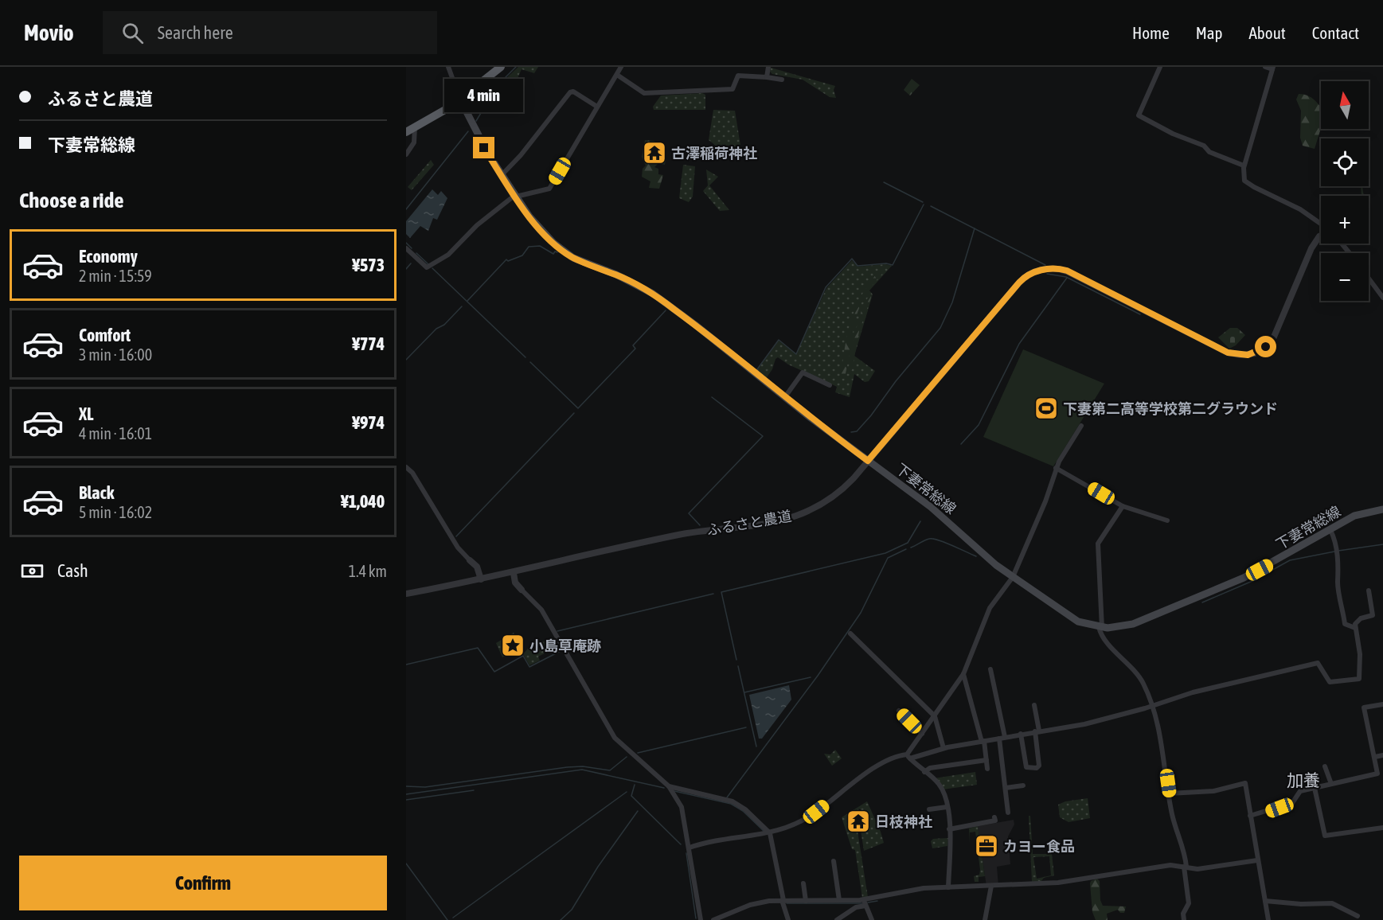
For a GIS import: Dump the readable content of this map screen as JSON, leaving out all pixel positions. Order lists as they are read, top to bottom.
{
  "streets": {
    "main road": ["下妻常総線"],
    "street": ["ふるさと農道"]
  },
  "crossings": [
    ["下妻常総線", "ふるさと農道"]
  ],
  "districts": ["加養"],
  "places": {
    "temple": ["古澤稲荷神社", "日枝神社"],
    "sports": ["下妻第二高等学校第二グラウンド"],
    "place": ["小島草庵跡"],
    "office": ["カヨー食品"]
  },
  "north": "top",
  "page": {
    "header": "Movio",
    "search": "Search here",
    "nav": [
      "Home",
      "Map",
      "About",
      "Contact"
    ],
    "banner": ["ふるさと農道", "下妻常総線"],
    "bubble": "4 min",
    "map_buttons": ["+", "−"],
    "heading": "Choose a ride",
    "list": [
      {
        "name": "Economy",
        "note": "2 min · 15:59",
        "value": "¥573"
      },
      {
        "name": "Comfort",
        "note": "3 min · 16:00",
        "value": "¥774"
      },
      {
        "name": "XL",
        "note": "4 min · 16:01",
        "value": "¥974"
      },
      {
        "name": "Black",
        "note": "5 min · 16:02",
        "value": "¥1,040"
      }
    ],
    "pay": ["Cash", "1.4 km"],
    "buttons": "Confirm"
  }
}
